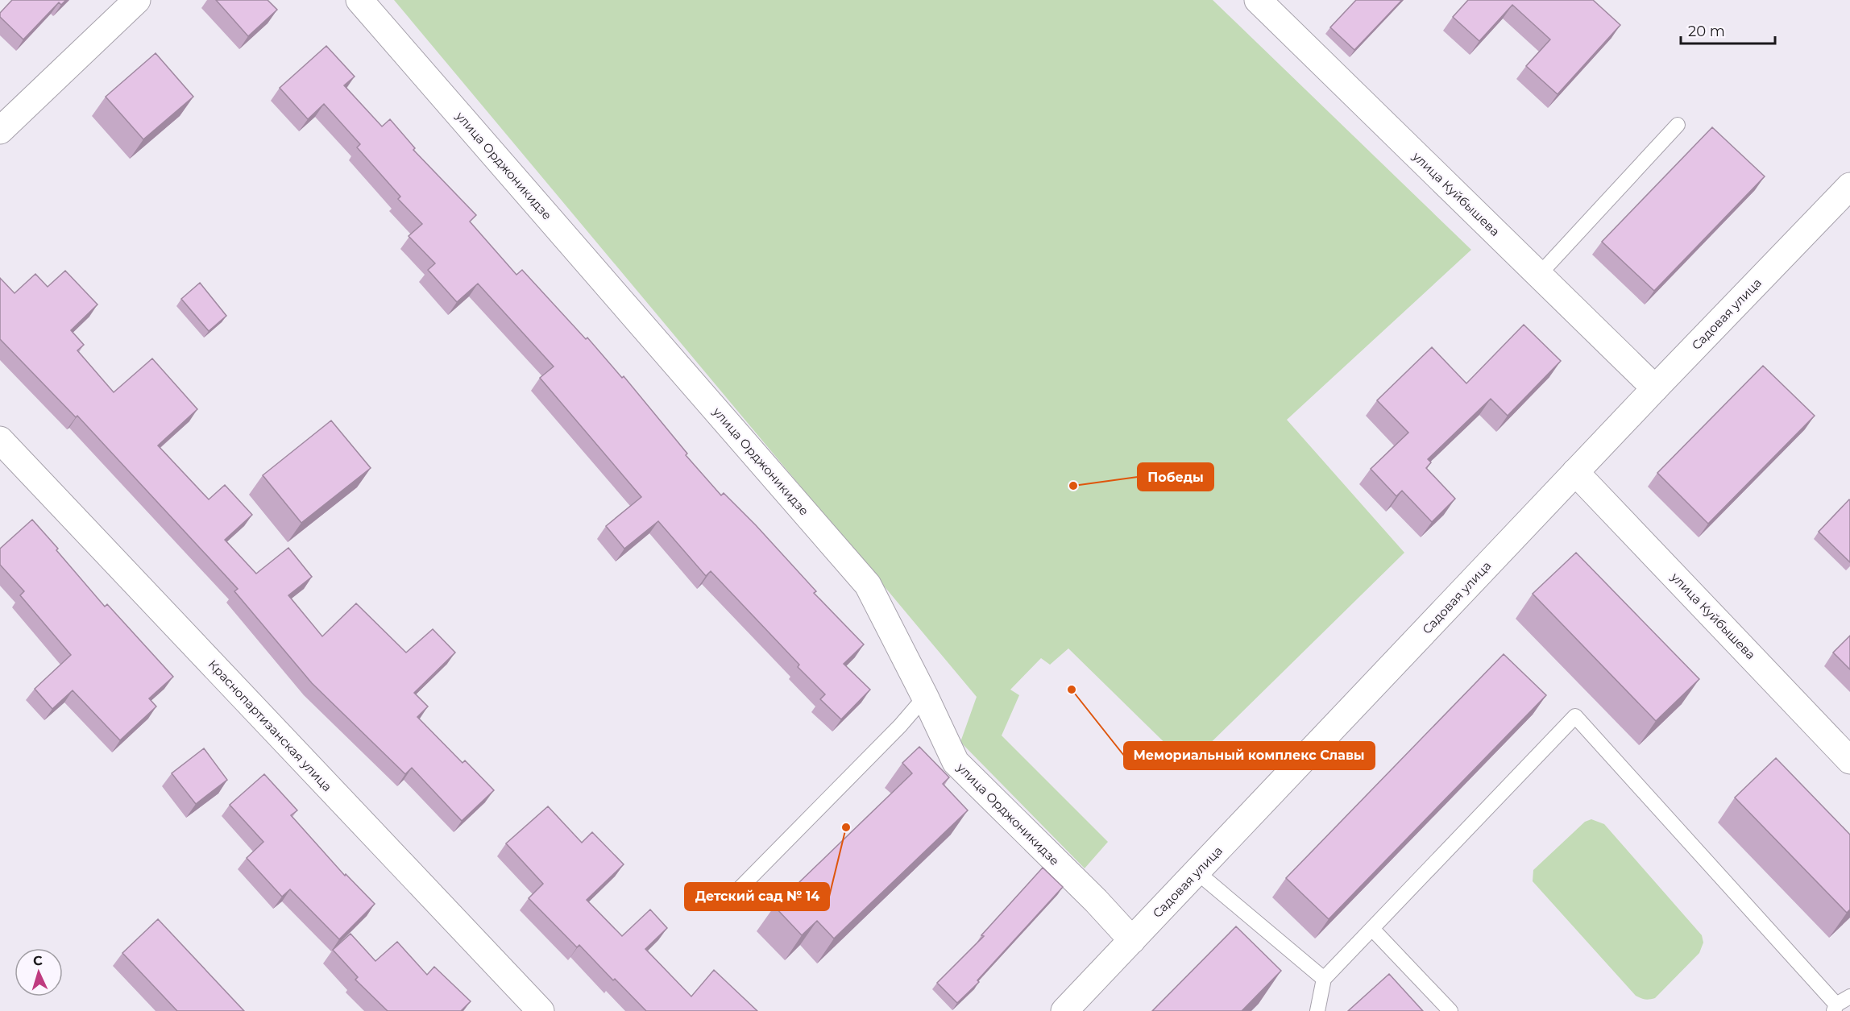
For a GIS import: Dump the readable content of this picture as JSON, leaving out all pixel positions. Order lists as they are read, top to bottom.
{
  "streets": {
    "street": [
      "улица Орджоникидзе",
      "улица Куйбышева",
      "Садовая улица",
      "Краснопартизанская улица"
    ]
  },
  "crossings": [
    ["улица Орджоникидзе", "Садовая улица"],
    ["улица Куйбышева", "Садовая улица"]
  ],
  "places": ["Победы", "Мемориальный комплекс Славы", "Детский сад № 14"],
  "scale_bar": "20 m",
  "north": "top"
}
